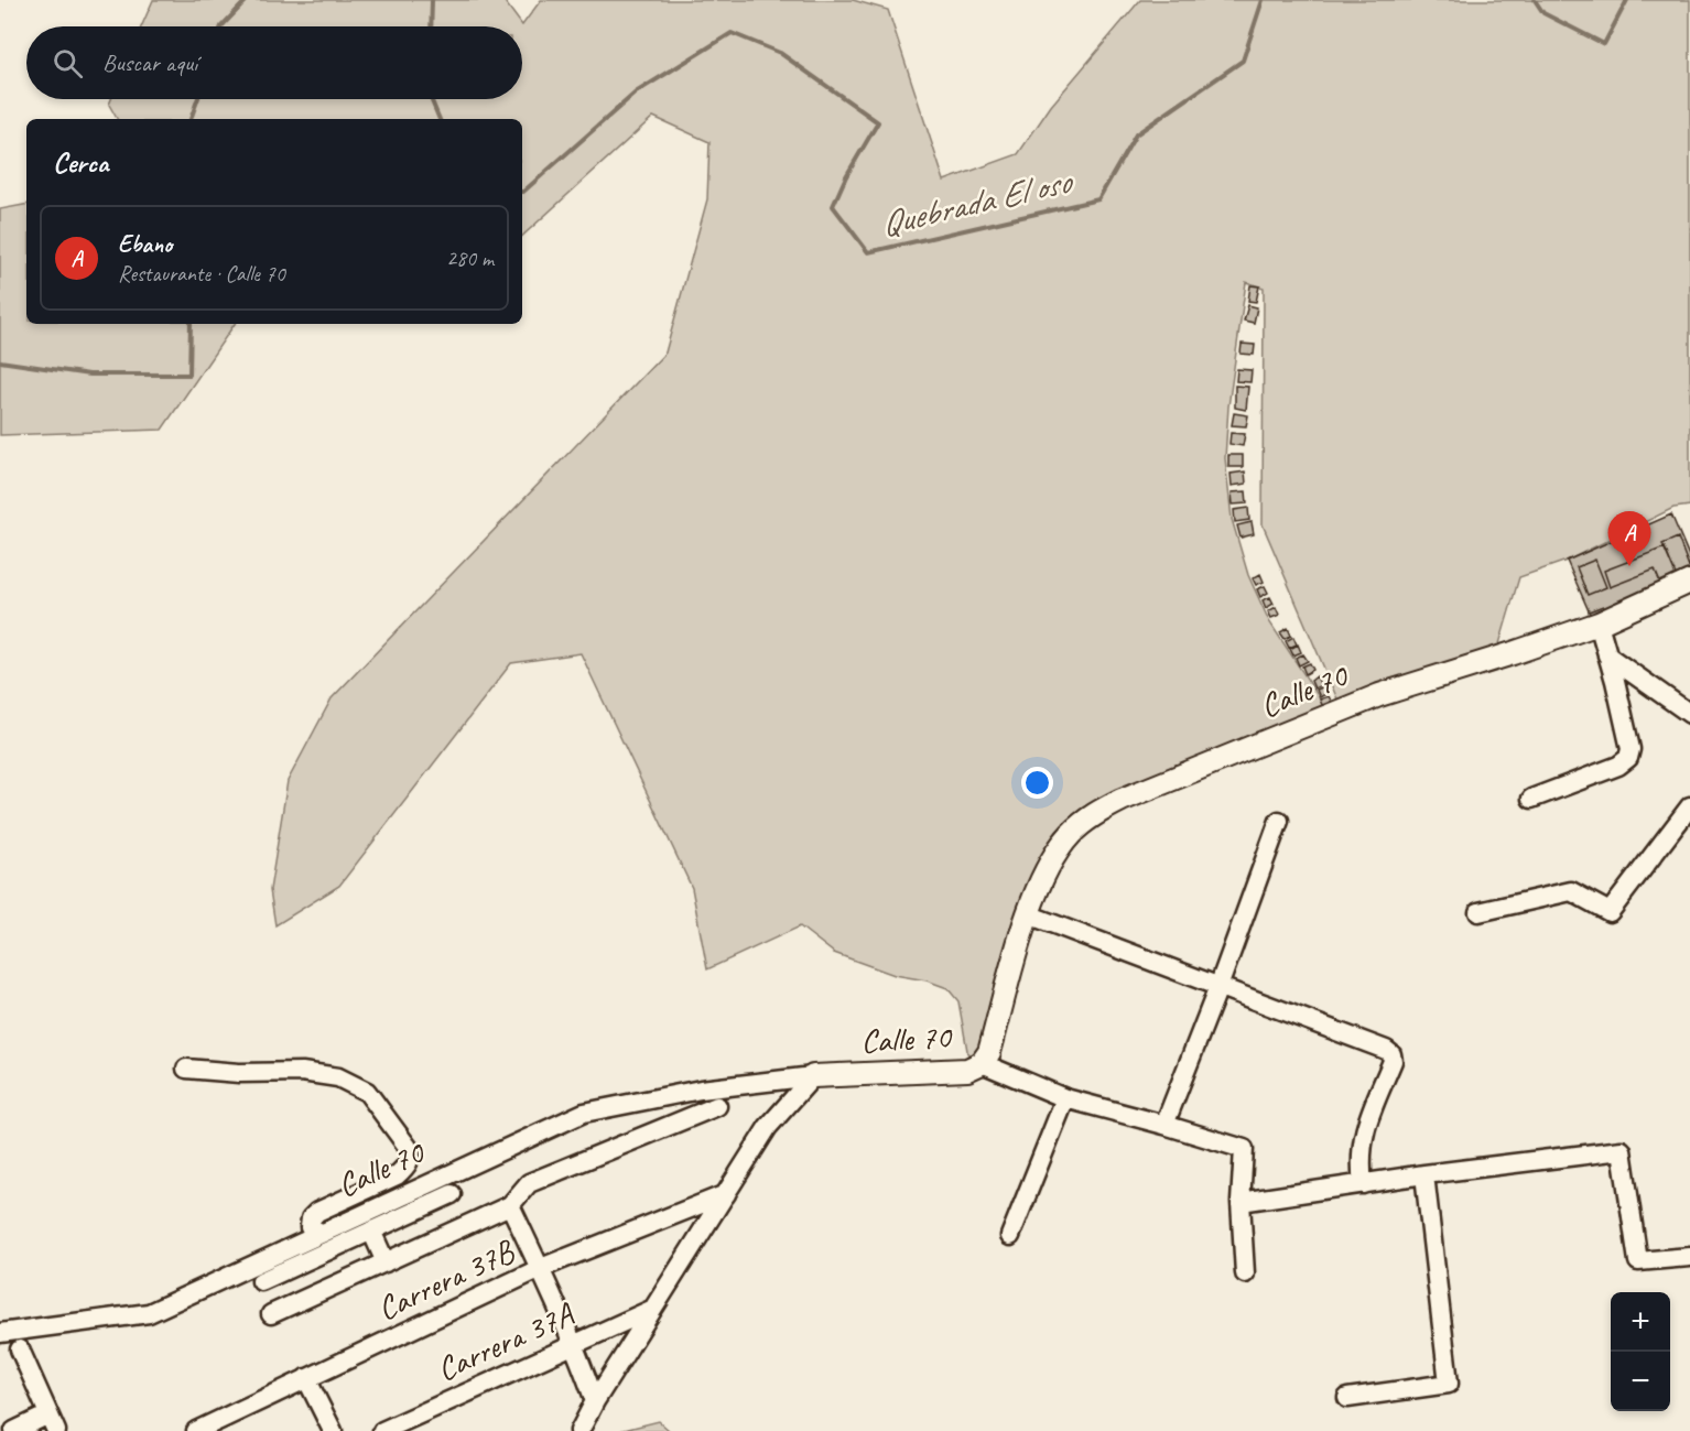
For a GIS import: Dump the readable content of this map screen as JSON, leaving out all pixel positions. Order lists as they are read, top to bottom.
{
  "streets": {
    "main road": ["Calle 70"],
    "street": ["Carrera 37B", "Carrera 37A"]
  },
  "water": ["Quebrada El oso"],
  "page": {
    "search": "Buscar aquí",
    "heading": "Cerca",
    "list": [
      {
        "mark": "A",
        "name": "Ebano",
        "note": "Restaurante · Calle 70",
        "value": "280 m"
      }
    ],
    "pins": "A",
    "map_buttons": ["+", "−"]
  }
}
